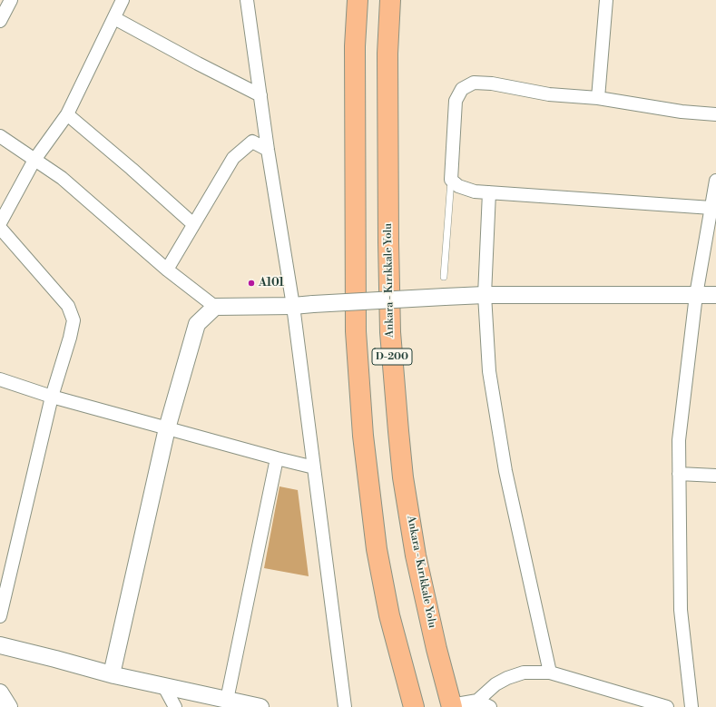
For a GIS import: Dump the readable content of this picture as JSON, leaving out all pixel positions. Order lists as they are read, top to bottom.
{
  "streets": {
    "highway": ["Ankara - Kırıkkale Yolu", "D-200"]
  },
  "places": ["A101"]
}
